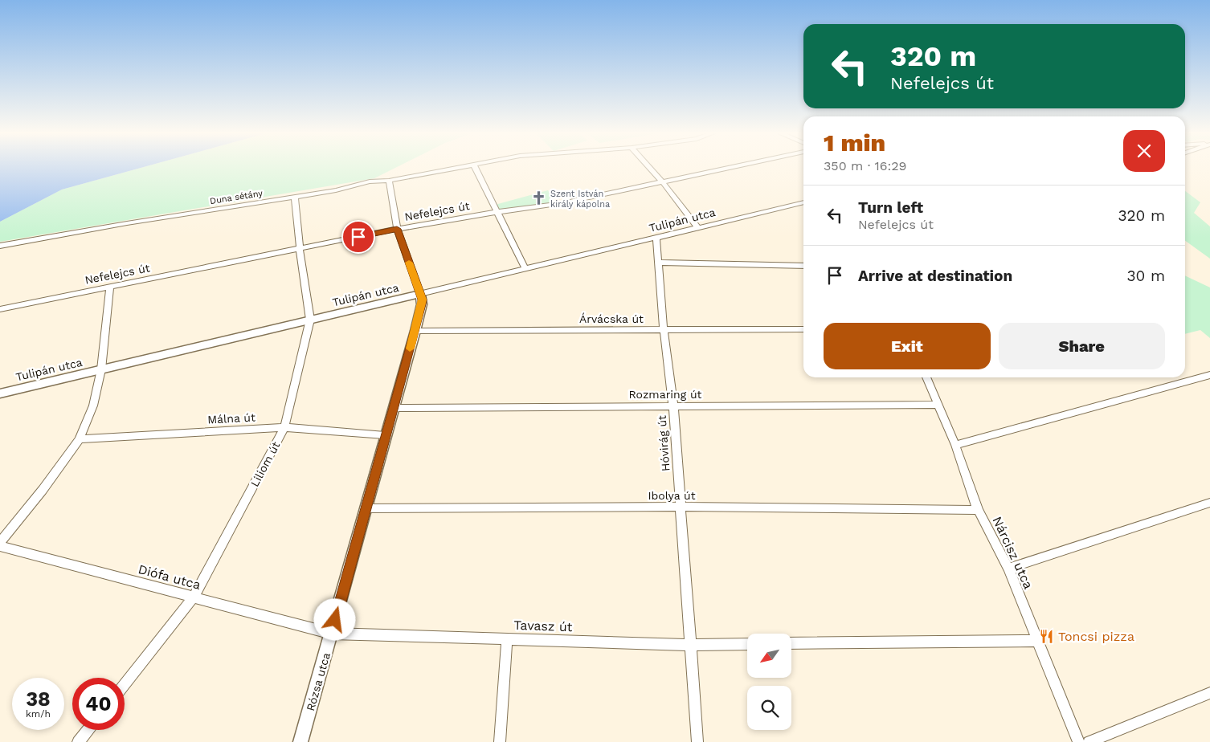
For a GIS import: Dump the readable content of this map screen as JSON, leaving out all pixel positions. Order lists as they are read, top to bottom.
{
  "streets": {
    "street": [
      "Duna sétány",
      "Nefelejcs út",
      "Tulipán utca",
      "Árvácska út",
      "Rozmaring út",
      "Málna út",
      "Hóvirág út",
      "Liliom út",
      "Ibolya út",
      "Nárcisz utca",
      "Diófa utca",
      "Tavasz út",
      "Rózsa utca"
    ]
  },
  "crossings": [
    ["Duna sétány", "Liliom út"],
    ["Duna sétány", "Rózsa utca"],
    ["Nefelejcs út", "Liliom út"],
    ["Nefelejcs út", "Rózsa utca"],
    ["Tulipán utca", "Hóvirág út"],
    ["Tulipán utca", "Liliom út"],
    ["Tulipán utca", "Rózsa utca"],
    ["Árvácska út", "Hóvirág út"],
    ["Árvácska út", "Rózsa utca"],
    ["Rozmaring út", "Hóvirág út"],
    ["Rozmaring út", "Nárcisz utca"],
    ["Rozmaring út", "Rózsa utca"],
    ["Málna út", "Liliom út"],
    ["Málna út", "Rózsa utca"],
    ["Hóvirág út", "Ibolya út"],
    ["Hóvirág út", "Tavasz út"],
    ["Liliom út", "Diófa utca"],
    ["Ibolya út", "Nárcisz utca"],
    ["Ibolya út", "Rózsa utca"],
    ["Diófa utca", "Tavasz út"],
    ["Diófa utca", "Rózsa utca"],
    ["Tavasz út", "Rózsa utca"]
  ],
  "places": {
    "church": ["Szent István király kápolna"],
    "restaurant": ["Toncsi pizza"]
  },
  "north": "bottom left",
  "page": {
    "turn": ["320 m", "Nefelejcs út"],
    "heading": ["1 min", "350 m · 16:29"],
    "list": [
      {
        "name": "Turn left",
        "note": "Nefelejcs út",
        "value": "320 m"
      },
      {
        "name": "Arrive at destination",
        "value": "30 m"
      }
    ],
    "buttons": ["Exit", "Share"],
    "speed": "38 km/h",
    "limit": "40"
  }
}
